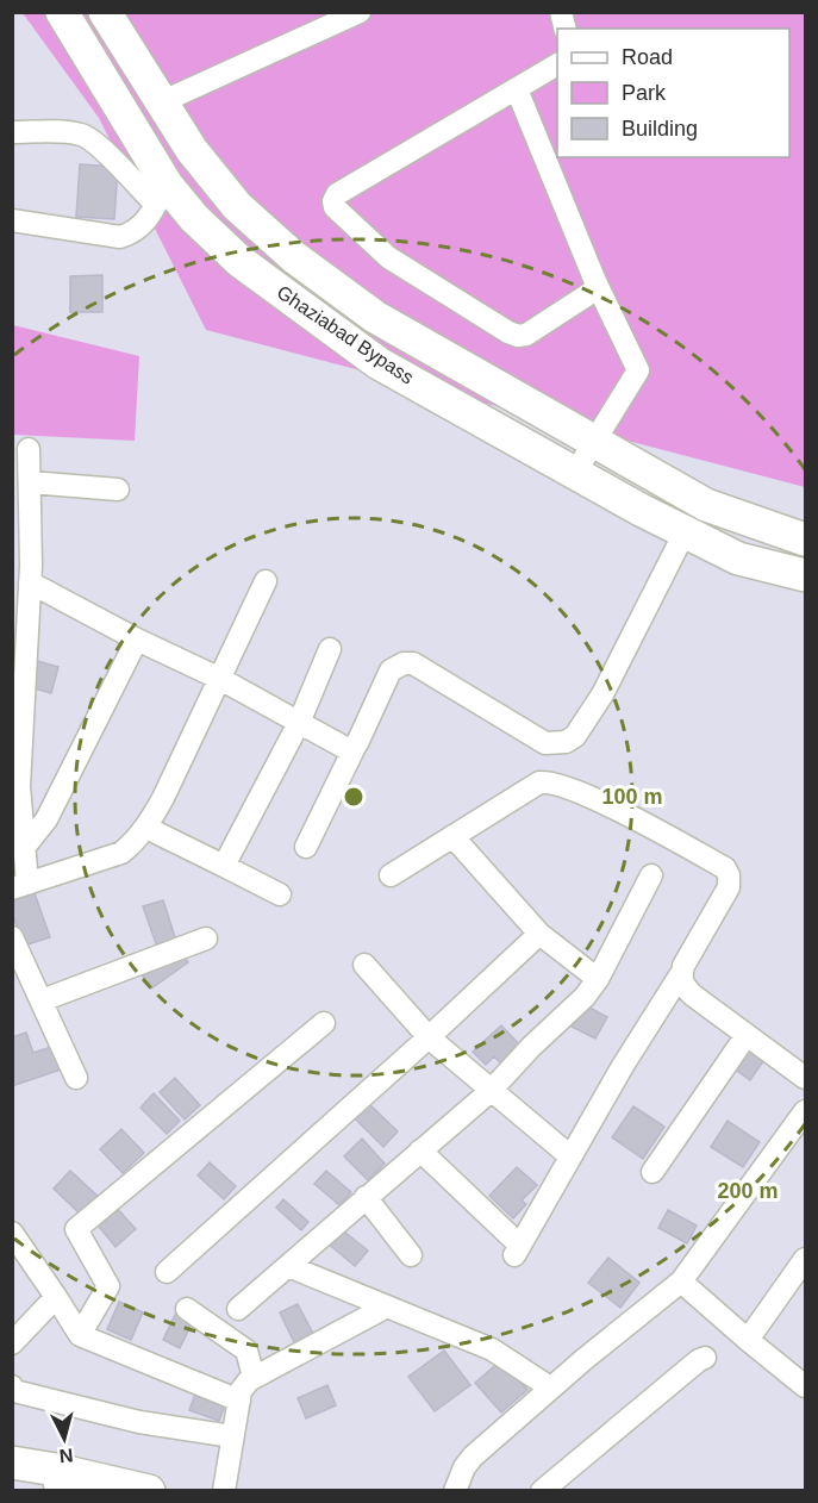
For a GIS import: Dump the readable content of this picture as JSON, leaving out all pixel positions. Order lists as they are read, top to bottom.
{
  "streets": {
    "main road": ["Ghaziabad Bypass"]
  },
  "legend": ["Road", "Park", "Building"],
  "north": "bottom",
  "rings": ["100 m", "200 m"]
}
